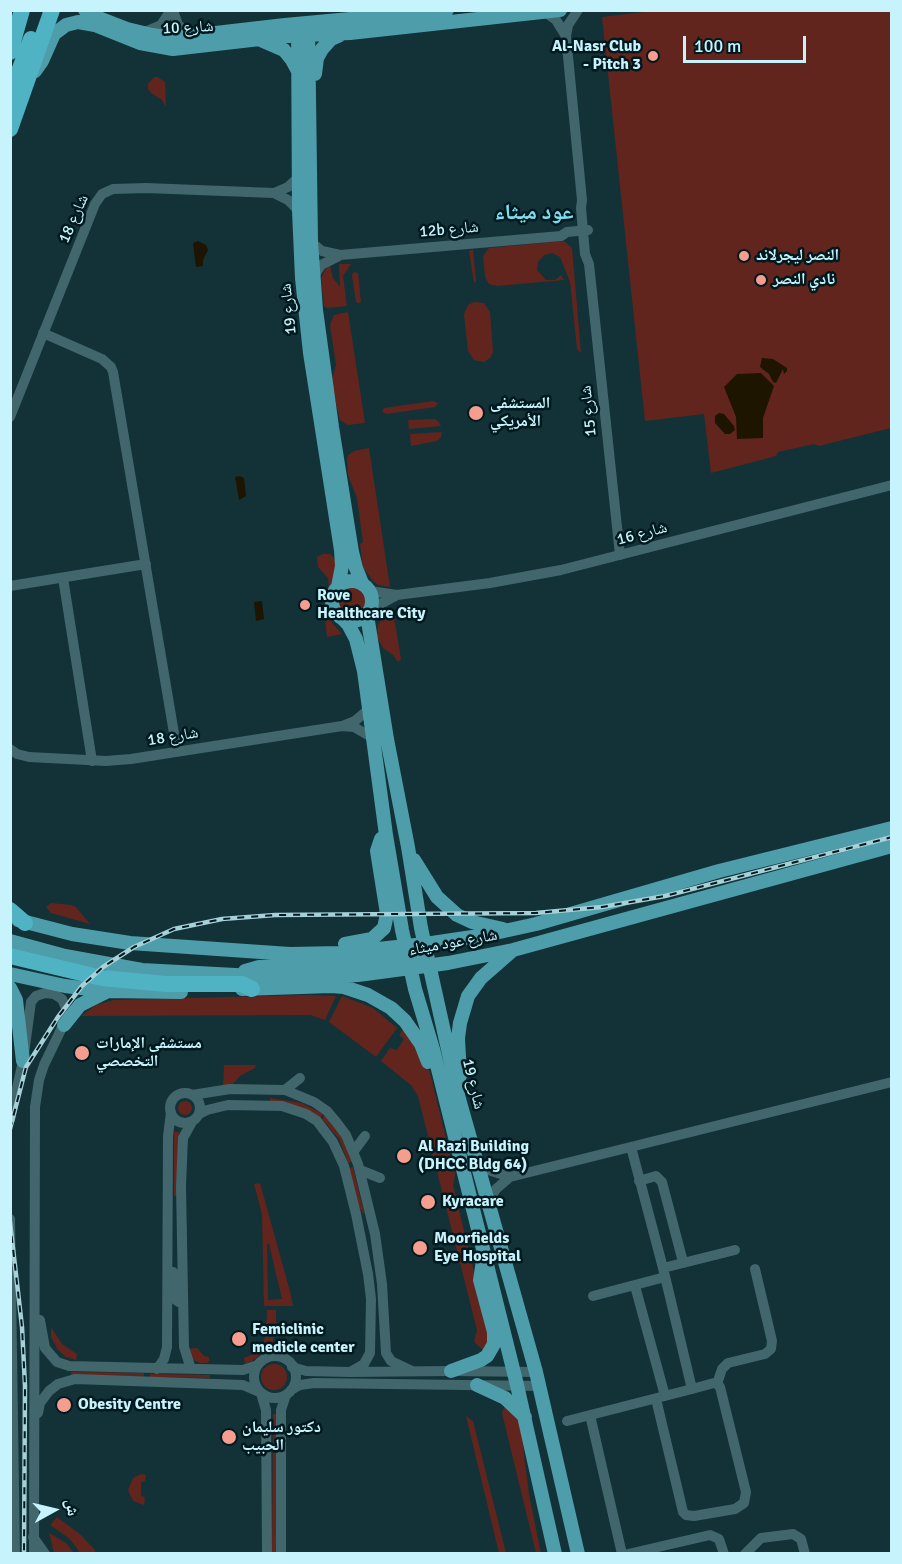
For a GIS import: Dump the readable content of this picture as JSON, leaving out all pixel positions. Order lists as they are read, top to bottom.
{
  "streets": {
    "main road": ["شارع 10", "شارع 19", "شارع عود ميثاء"],
    "street": [
      "شارع 18",
      "12b شارع",
      "شارع 15",
      "شارع 16"
    ]
  },
  "crossings": [
    ["شارع 10", "شارع 19"],
    ["شارع 18", "شارع 19"],
    ["12b شارع", "شارع 19"],
    ["12b شارع", "شارع 15"],
    ["شارع 19", "شارع 16"],
    ["شارع 19", "شارع عود ميثاء"],
    ["شارع 15", "شارع 16"]
  ],
  "districts": ["عود ميثاء"],
  "places": [
    "Al-Nasr Club - Pitch 3",
    "النصر ليجرلاند",
    "نادي النصر",
    "المستشفى الأمريكي",
    "Rove Healthcare City",
    "مستشفى الإمارات التخصصي",
    "Al Razi Building (DHCC Bldg 64)",
    "Kyracare",
    "Moorfields Eye Hospital",
    "Femiclinic medicle center",
    "Obesity Centre",
    "دكتور سليمان الحبيب"
  ],
  "scale_bar": "100 m",
  "north": "right"
}
